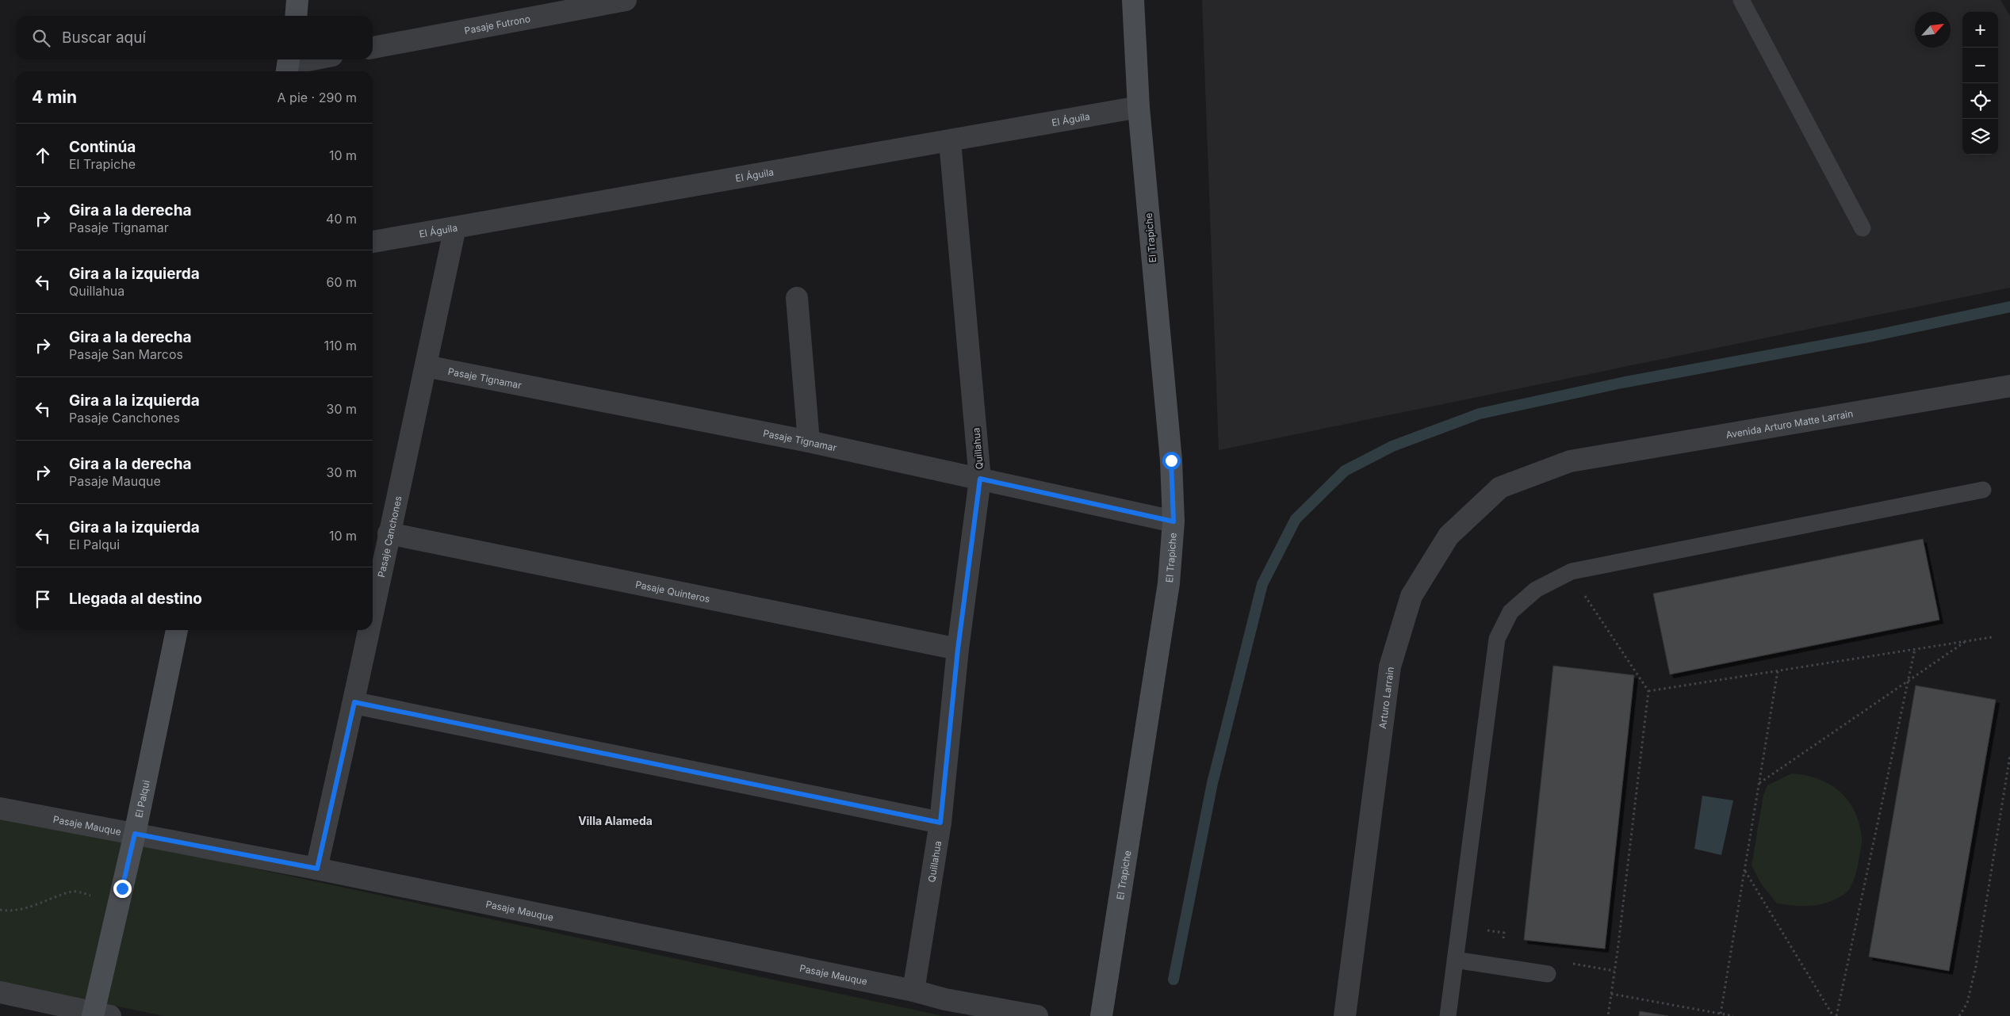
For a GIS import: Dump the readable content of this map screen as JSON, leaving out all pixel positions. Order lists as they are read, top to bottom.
{
  "streets": {
    "street": [
      "Pasaje Futrono",
      "El Águila",
      "El Trapiche",
      "Pasaje Tignamar",
      "Avenida Arturo Matte Larrain",
      "Quillahua",
      "Pasaje Canchones",
      "Pasaje Quinteros",
      "Arturo Larrain",
      "El Palqui",
      "Pasaje Mauque"
    ]
  },
  "crossings": [
    ["El Águila", "El Trapiche"],
    ["El Águila", "Quillahua"],
    ["El Águila", "Pasaje Canchones"],
    ["El Trapiche", "Pasaje Tignamar"],
    ["Pasaje Tignamar", "Quillahua"],
    ["Pasaje Tignamar", "Pasaje Canchones"],
    ["Avenida Arturo Matte Larrain", "Arturo Larrain"],
    ["Quillahua", "Pasaje Quinteros"],
    ["Quillahua", "Pasaje Mauque"],
    ["Pasaje Canchones", "Pasaje Quinteros"],
    ["Pasaje Canchones", "Pasaje Mauque"],
    ["El Palqui", "Pasaje Mauque"]
  ],
  "districts": ["Villa Alameda"],
  "north": "top right",
  "page": {
    "map_buttons": ["+", "−"],
    "search": "Buscar aquí",
    "heading": ["4 min", "A pie · 290 m"],
    "list": [
      ["Continúa", "El Trapiche", "10 m"],
      ["Gira a la derecha", "Pasaje Tignamar", "40 m"],
      ["Gira a la izquierda", "Quillahua", "60 m"],
      ["Gira a la derecha", "Pasaje San Marcos", "110 m"],
      ["Gira a la izquierda", "Pasaje Canchones", "30 m"],
      ["Gira a la derecha", "Pasaje Mauque", "30 m"],
      ["Gira a la izquierda", "El Palqui", "10 m"],
      "Llegada al destino"
    ]
  }
}
